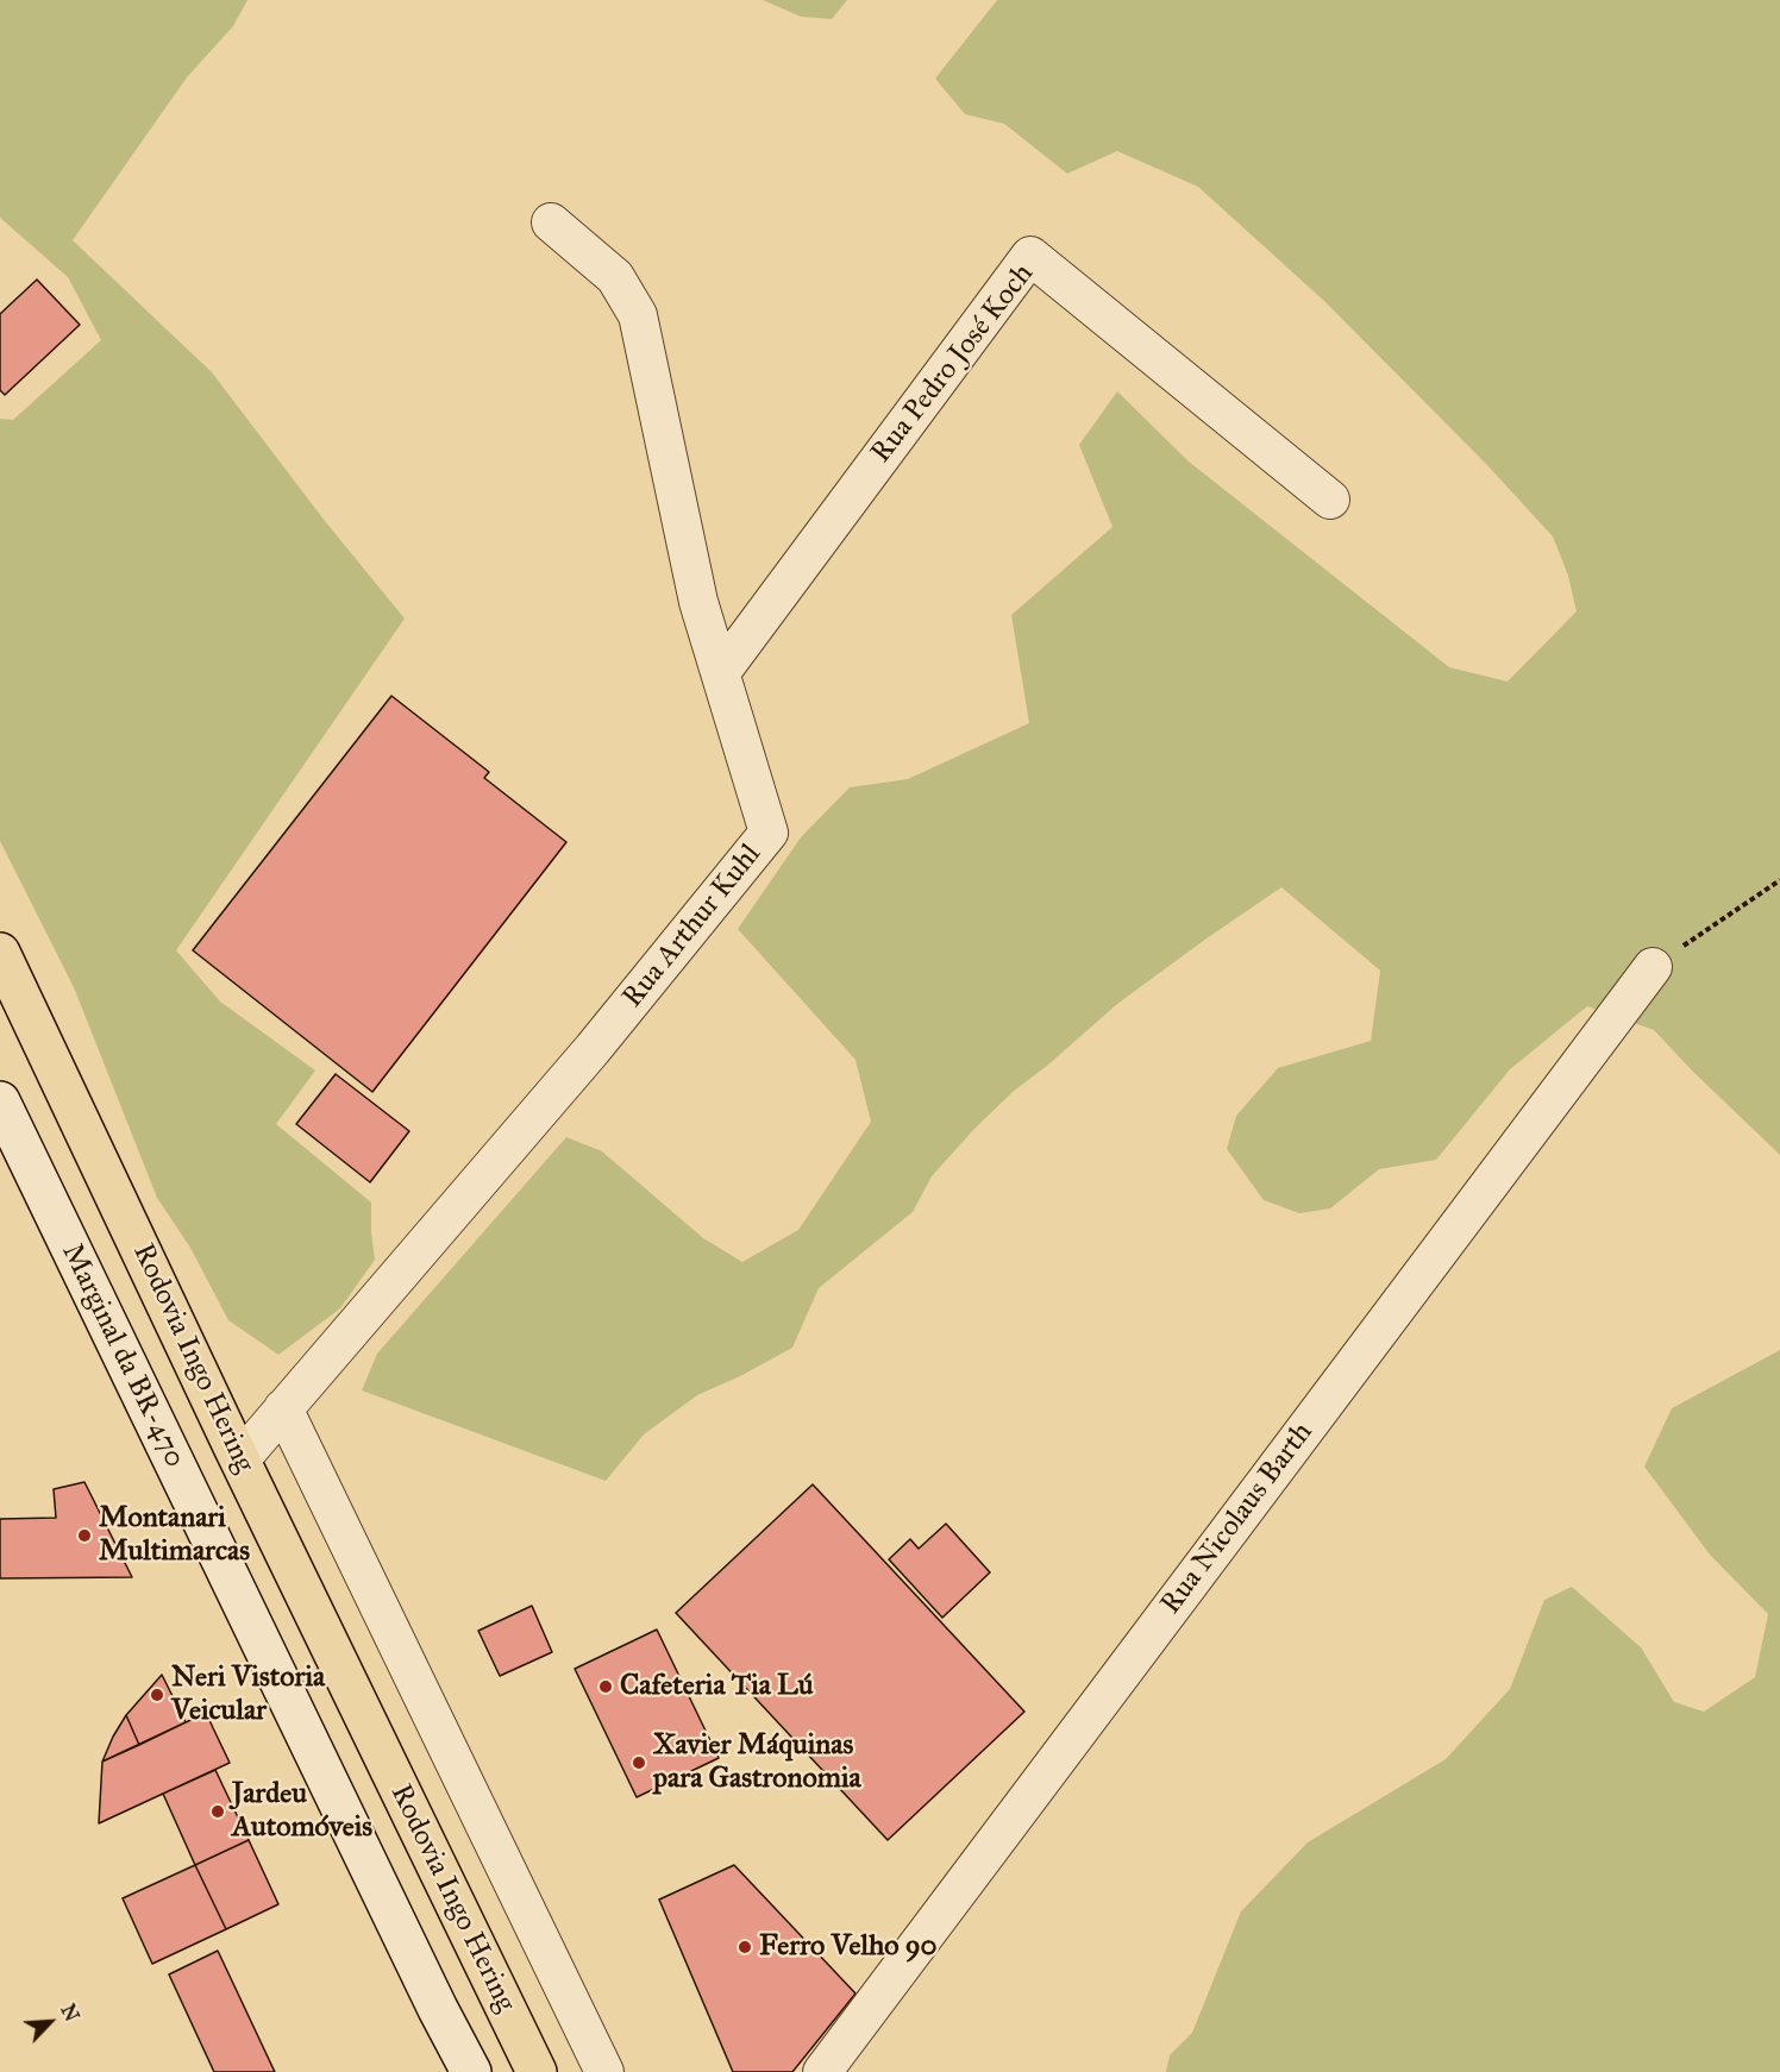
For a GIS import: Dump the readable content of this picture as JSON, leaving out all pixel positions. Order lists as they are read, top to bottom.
{
  "streets": {
    "highway": ["Rodovia Ingo Hering"],
    "main road": ["Marginal da BR-470"],
    "street": ["Rua Pedro José Koch", "Rua Arthur Kuhl", "Rua Nicolaus Barth"]
  },
  "crossings": [
    ["Rua Pedro José Koch", "Rua Arthur Kuhl"],
    ["Rua Arthur Kuhl", "Rodovia Ingo Hering"]
  ],
  "places": [
    "Montanari Multimarcas",
    "Cafeteria Tia Lú",
    "Neri Vistoria Veicular",
    "Xavier Máquinas para Gastronomia",
    "Jardeu Automóveis",
    "Ferro Velho 90"
  ],
  "north": "top right"
}
